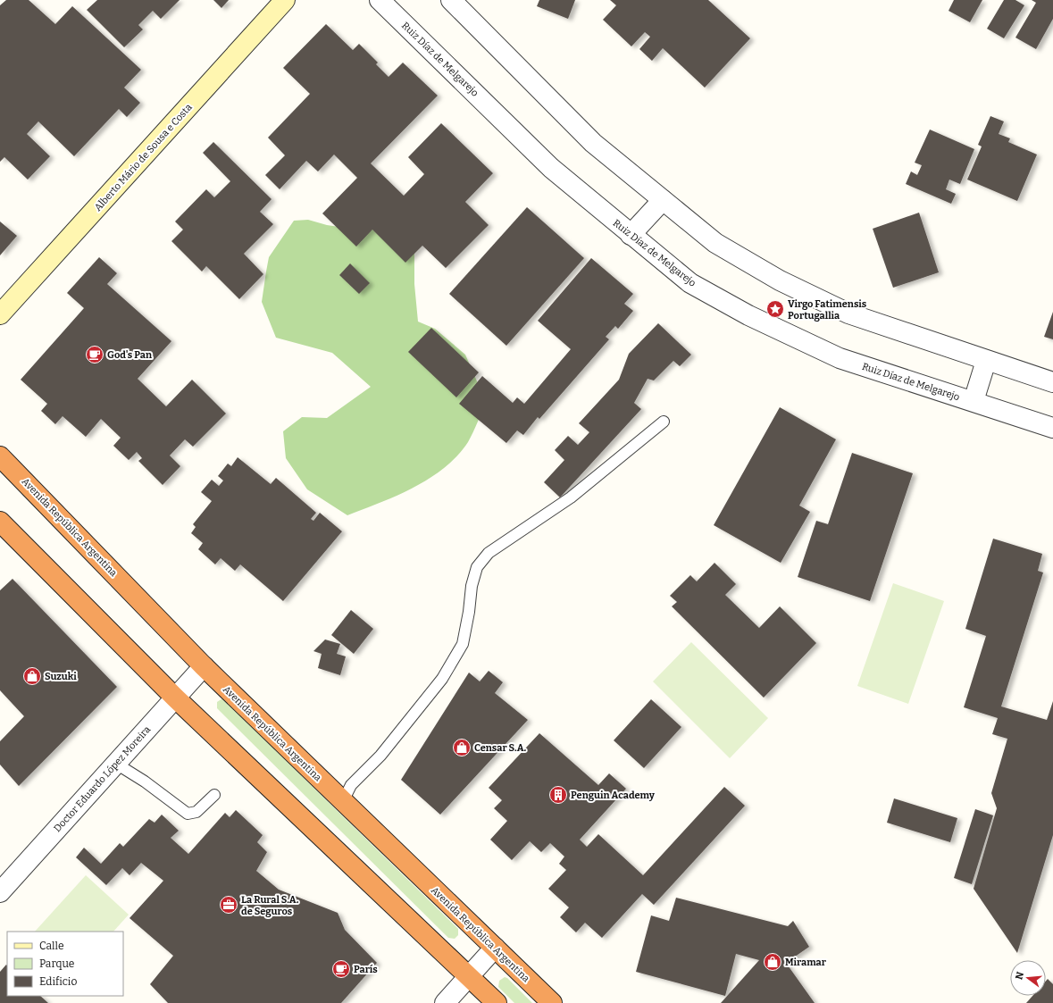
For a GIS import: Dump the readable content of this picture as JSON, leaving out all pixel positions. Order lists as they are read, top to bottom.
{
  "streets": {
    "highway": ["Avenida República Argentina"],
    "street": ["Ruiz Díaz de Melgarejo", "Alberto Mário de Sousa e Costa", "Doctor Eduardo López Moreira"]
  },
  "crossings": [
    ["Avenida República Argentina", "Doctor Eduardo López Moreira"]
  ],
  "places": {
    "place": ["Virgo Fatimensis Portugallia"],
    "cafe": ["God's Pan", "París"],
    "shop": ["Suzuki", "Censar S.A.", "Miramar"],
    "building": ["Penguin Academy"],
    "office": ["La Rural S.A. de Seguros"]
  },
  "legend": ["Calle", "Parque", "Edificio"],
  "north": "left"
}
